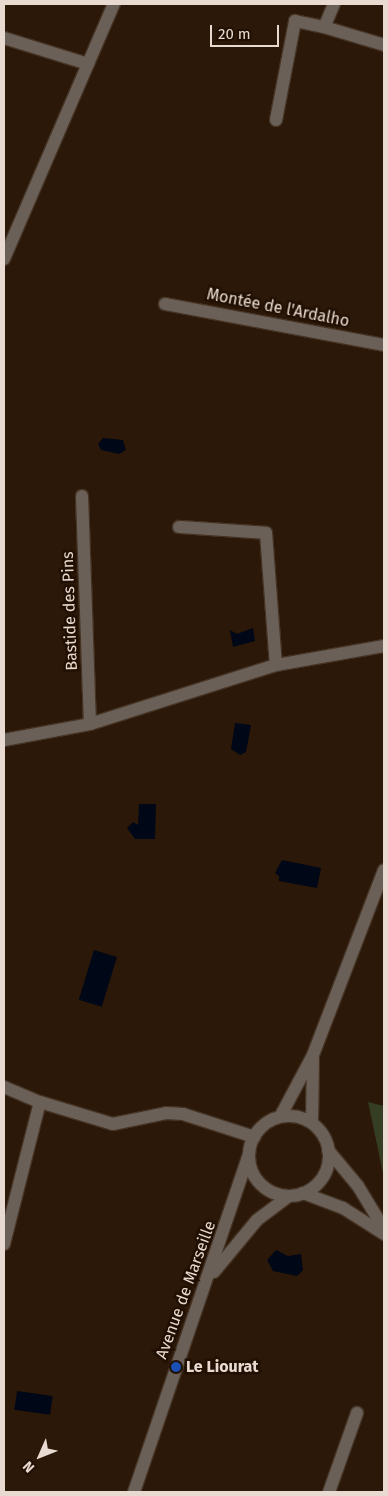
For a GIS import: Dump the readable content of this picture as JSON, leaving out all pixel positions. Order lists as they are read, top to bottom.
{
  "streets": {
    "street": ["Montée de l'Ardalho", "Bastide des Pins", "Avenue de Marseille"]
  },
  "places": ["Le Liourat"],
  "scale_bar": "20 m",
  "north": "bottom left"
}
